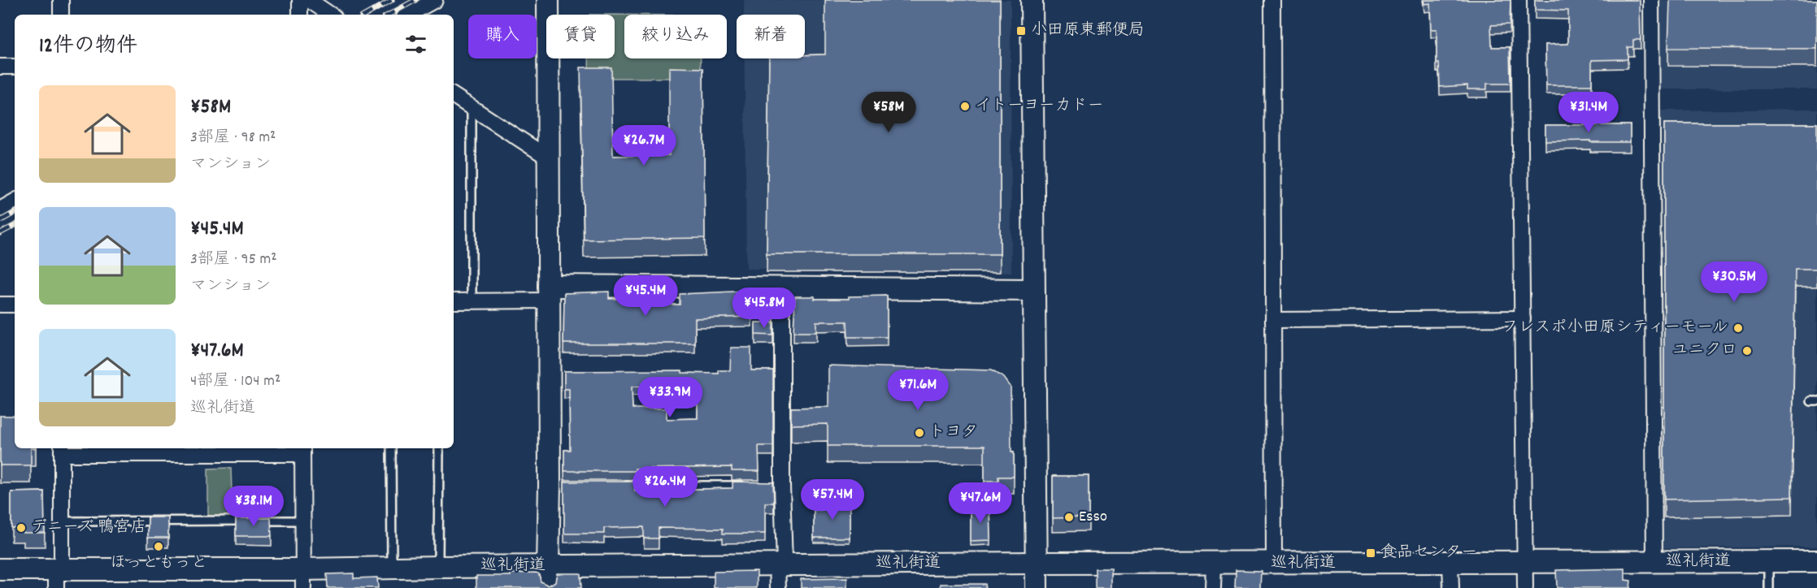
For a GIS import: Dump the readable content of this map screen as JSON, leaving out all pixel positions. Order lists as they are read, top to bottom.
{
  "streets": {
    "street": ["巡礼街道"]
  },
  "places": {
    "transit": ["小田原東郵便局", "食品センター"],
    "other": [
      "イトーヨーカドー",
      "フレスポ小田原シティーモール",
      "ユニクロ",
      "トヨタ",
      "Esso",
      "デニーズ 鴨宮店",
      "ほっともっと"
    ]
  },
  "page": {
    "chip": [
      "購入",
      "賃貸",
      "絞り込み",
      "新着"
    ],
    "heading": "12件の物件",
    "list": [
      {
        "name": "¥58M",
        "note": "3部屋 · 98 m² · マンション"
      },
      {
        "name": "¥45.4M",
        "note": "3部屋 · 95 m² · マンション"
      },
      {
        "name": "¥47.6M",
        "note": "4部屋 · 104 m² · 巡礼街道"
      }
    ],
    "price": [
      "¥58M",
      "¥31.4M",
      "¥26.7M",
      "¥30.5M",
      "¥45.4M",
      "¥45.8M",
      "¥71.6M",
      "¥33.9M",
      "¥26.4M",
      "¥57.4M",
      "¥47.6M",
      "¥38.1M"
    ]
  }
}
